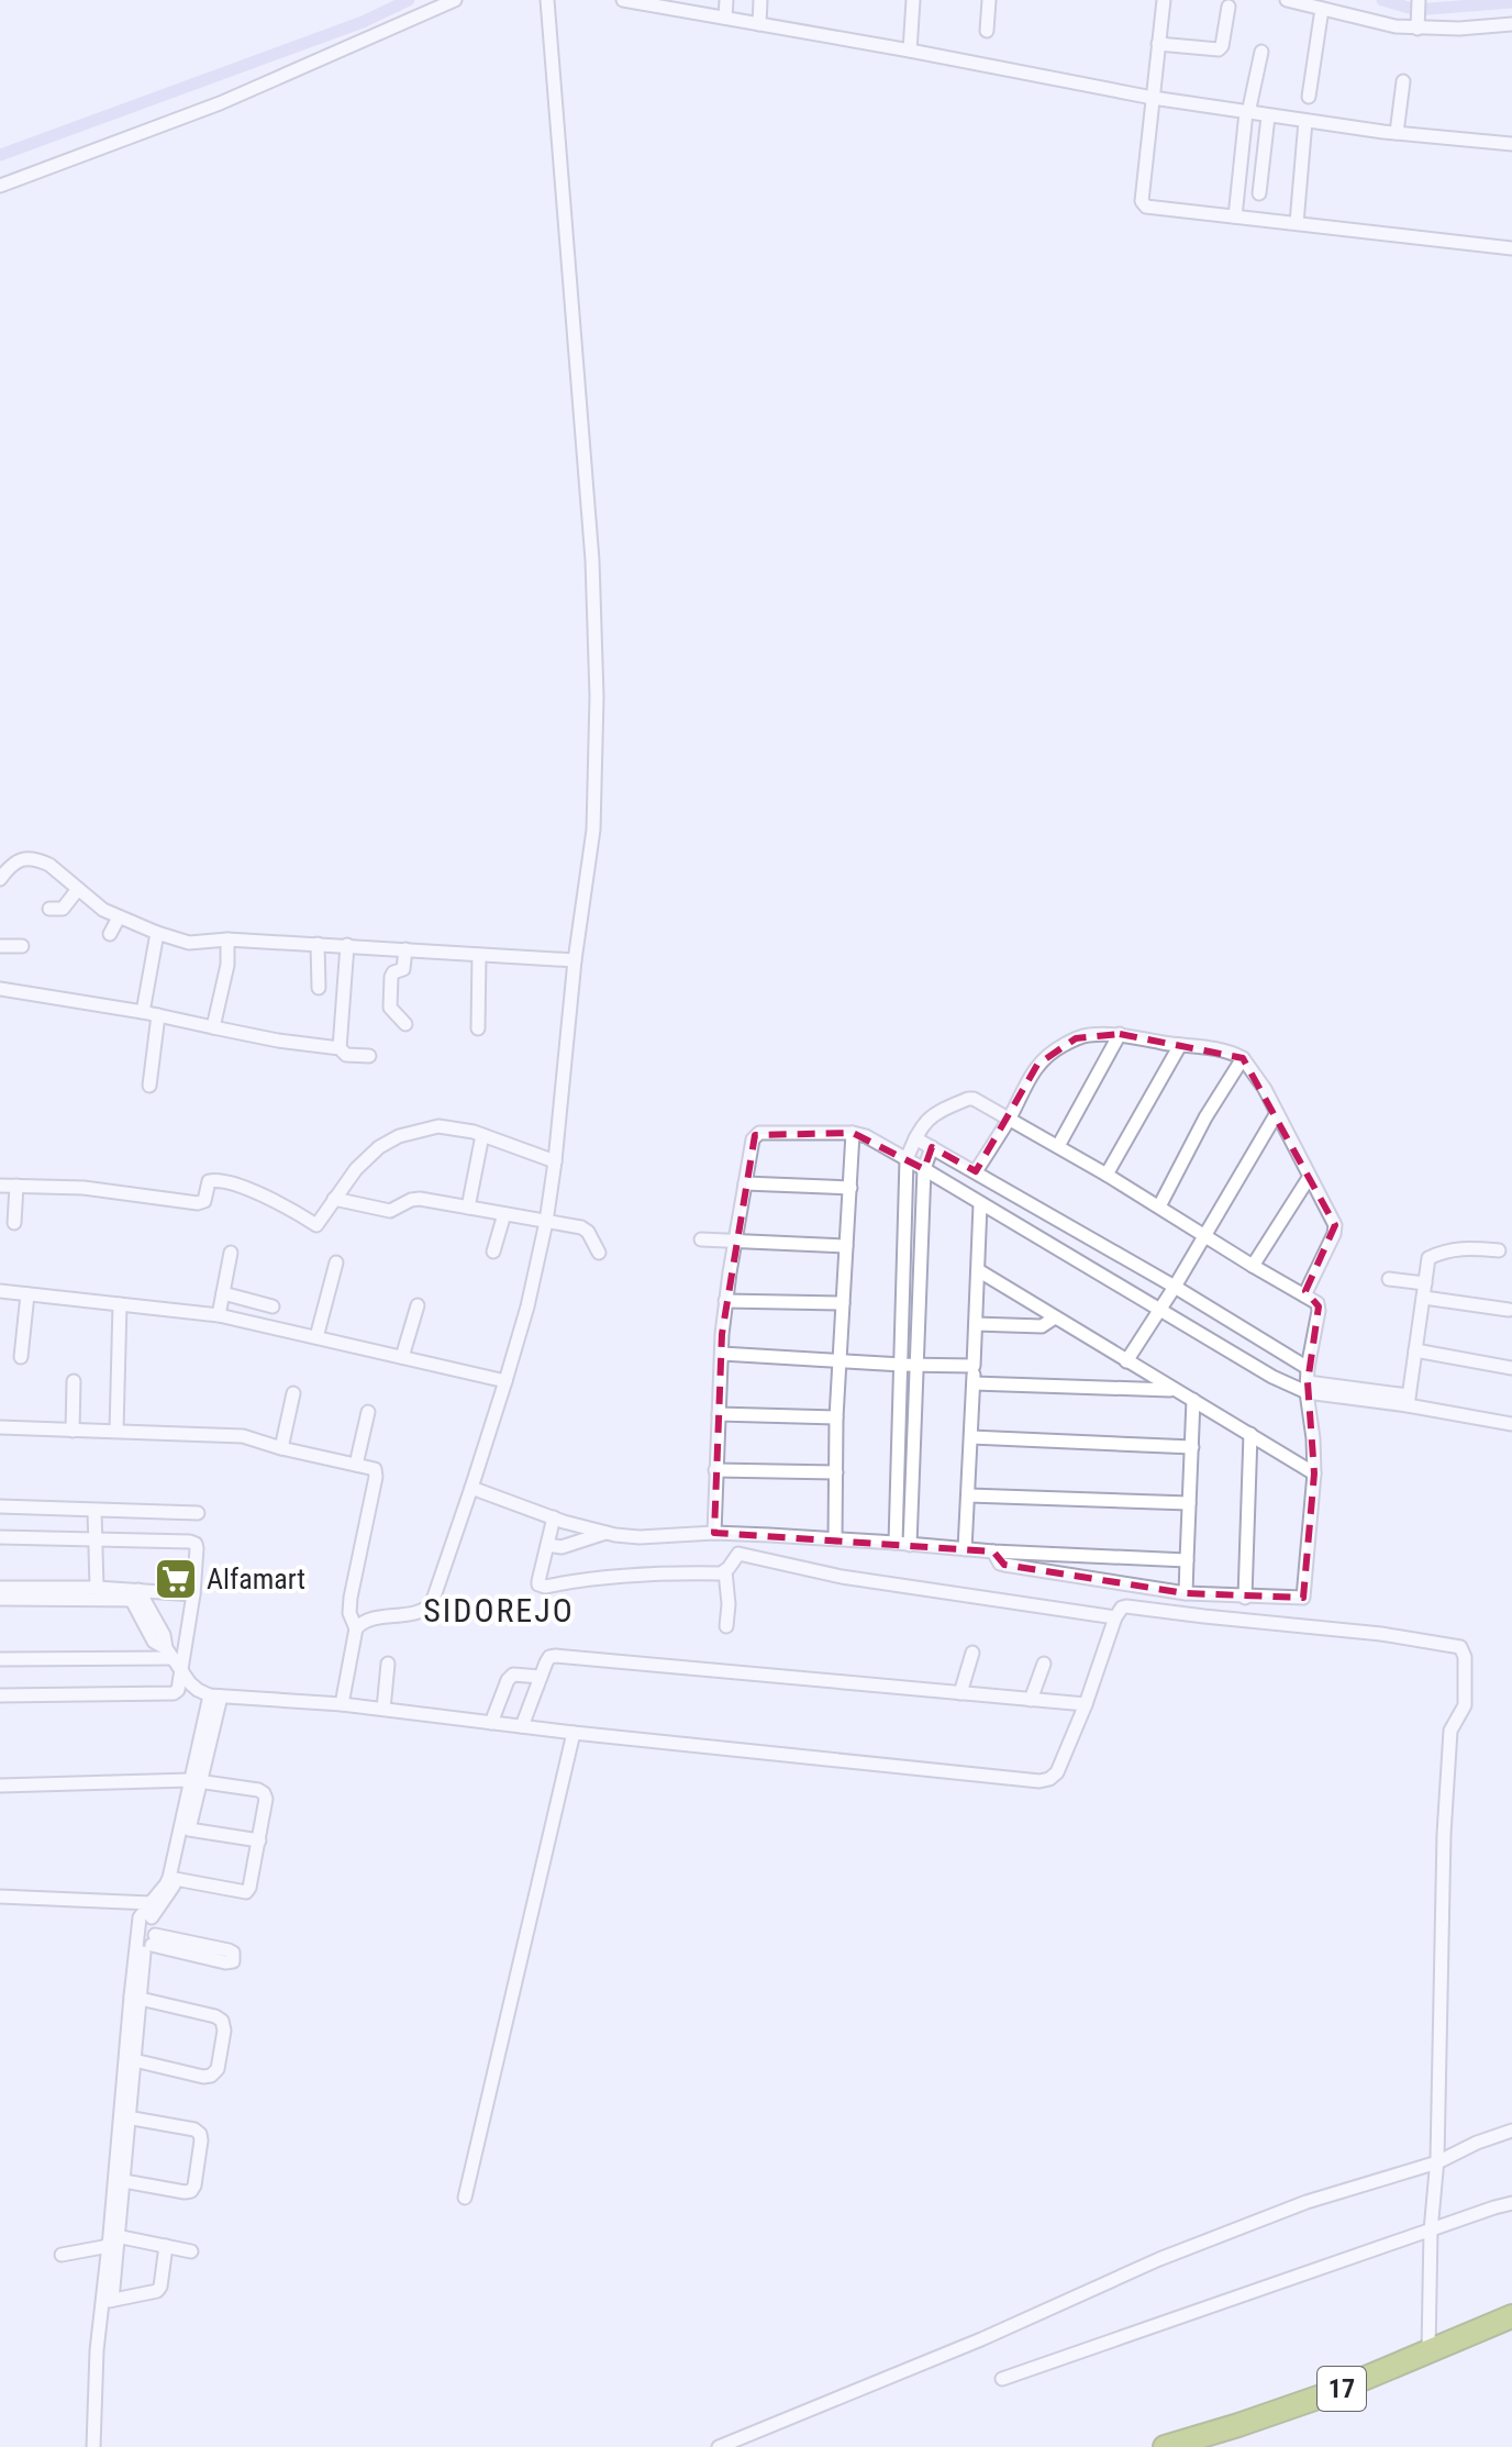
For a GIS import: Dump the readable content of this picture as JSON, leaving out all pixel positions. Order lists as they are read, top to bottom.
{
  "streets": {
    "highway": ["17"]
  },
  "districts": ["SIDOREJO"],
  "places": {
    "supermarket": ["Alfamart"]
  }
}
